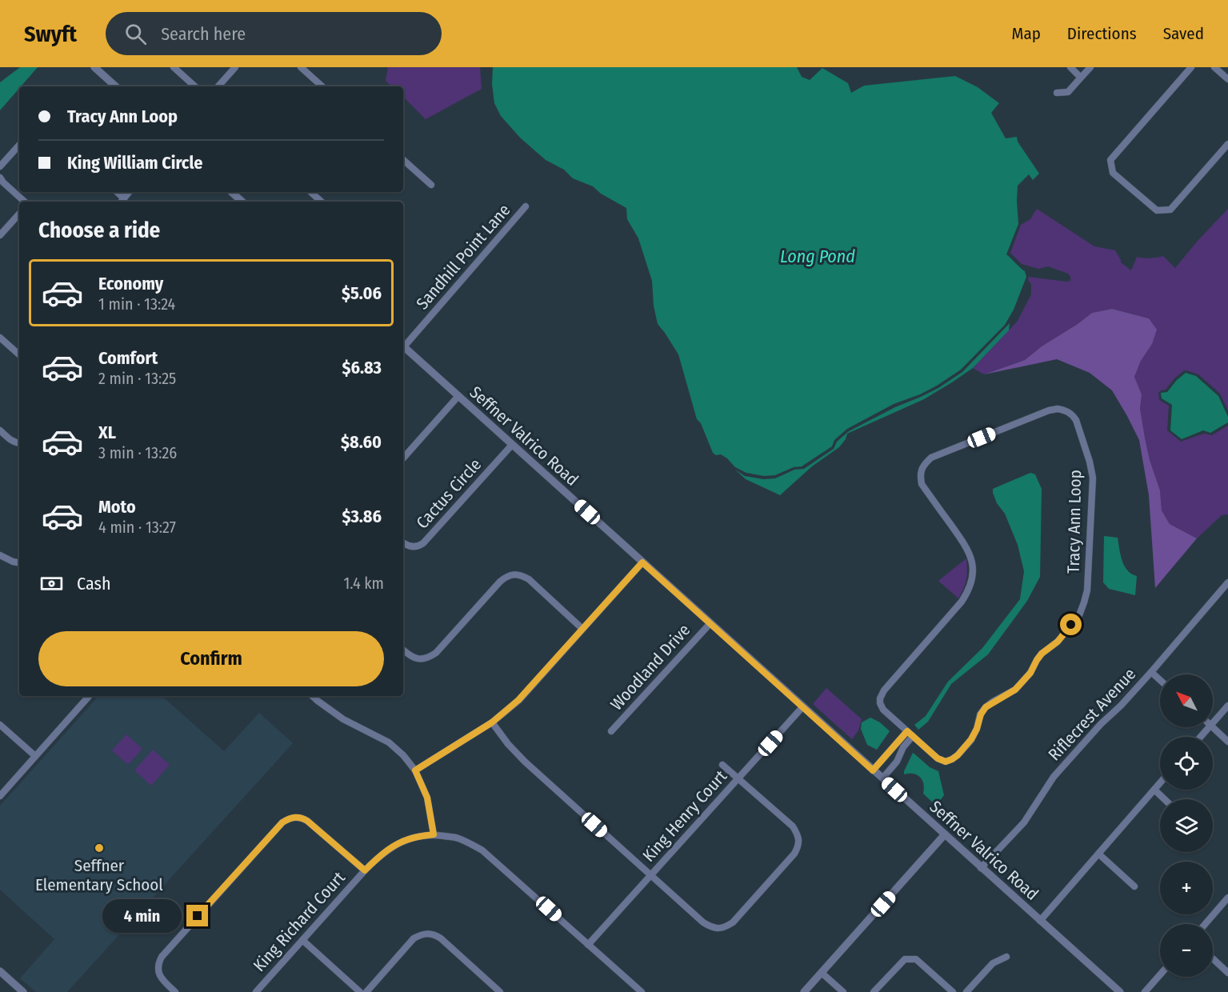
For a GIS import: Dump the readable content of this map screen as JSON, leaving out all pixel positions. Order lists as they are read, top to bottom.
{
  "streets": {
    "street": [
      "Sandhill Point Lane",
      "Seffner Valrico Road",
      "Cactus Circle",
      "Tracy Ann Loop",
      "Woodland Drive",
      "Riflecrest Avenue",
      "King Henry Court",
      "King Richard Court"
    ]
  },
  "crossings": [
    ["Seffner Valrico Road", "Cactus Circle"],
    ["Seffner Valrico Road", "Woodland Drive"],
    ["Seffner Valrico Road", "Riflecrest Avenue"],
    ["Seffner Valrico Road", "King Henry Court"],
    ["King Henry Court", "King Richard Court"]
  ],
  "water": ["Long Pond"],
  "places": ["Seffner Elementary School"],
  "north": "top left",
  "page": {
    "header": "Swyft",
    "search": "Search here",
    "nav": ["Map", "Directions", "Saved"],
    "banner": ["Tracy Ann Loop", "King William Circle"],
    "heading": "Choose a ride",
    "list": [
      {
        "name": "Economy",
        "note": "1 min · 13:24",
        "value": "$5.06"
      },
      {
        "name": "Comfort",
        "note": "2 min · 13:25",
        "value": "$6.83"
      },
      {
        "name": "XL",
        "note": "3 min · 13:26",
        "value": "$8.60"
      },
      {
        "name": "Moto",
        "note": "4 min · 13:27",
        "value": "$3.86"
      }
    ],
    "pay": ["Cash", "1.4 km"],
    "buttons": "Confirm",
    "map_buttons": ["+", "−"],
    "bubble": "4 min"
  }
}
